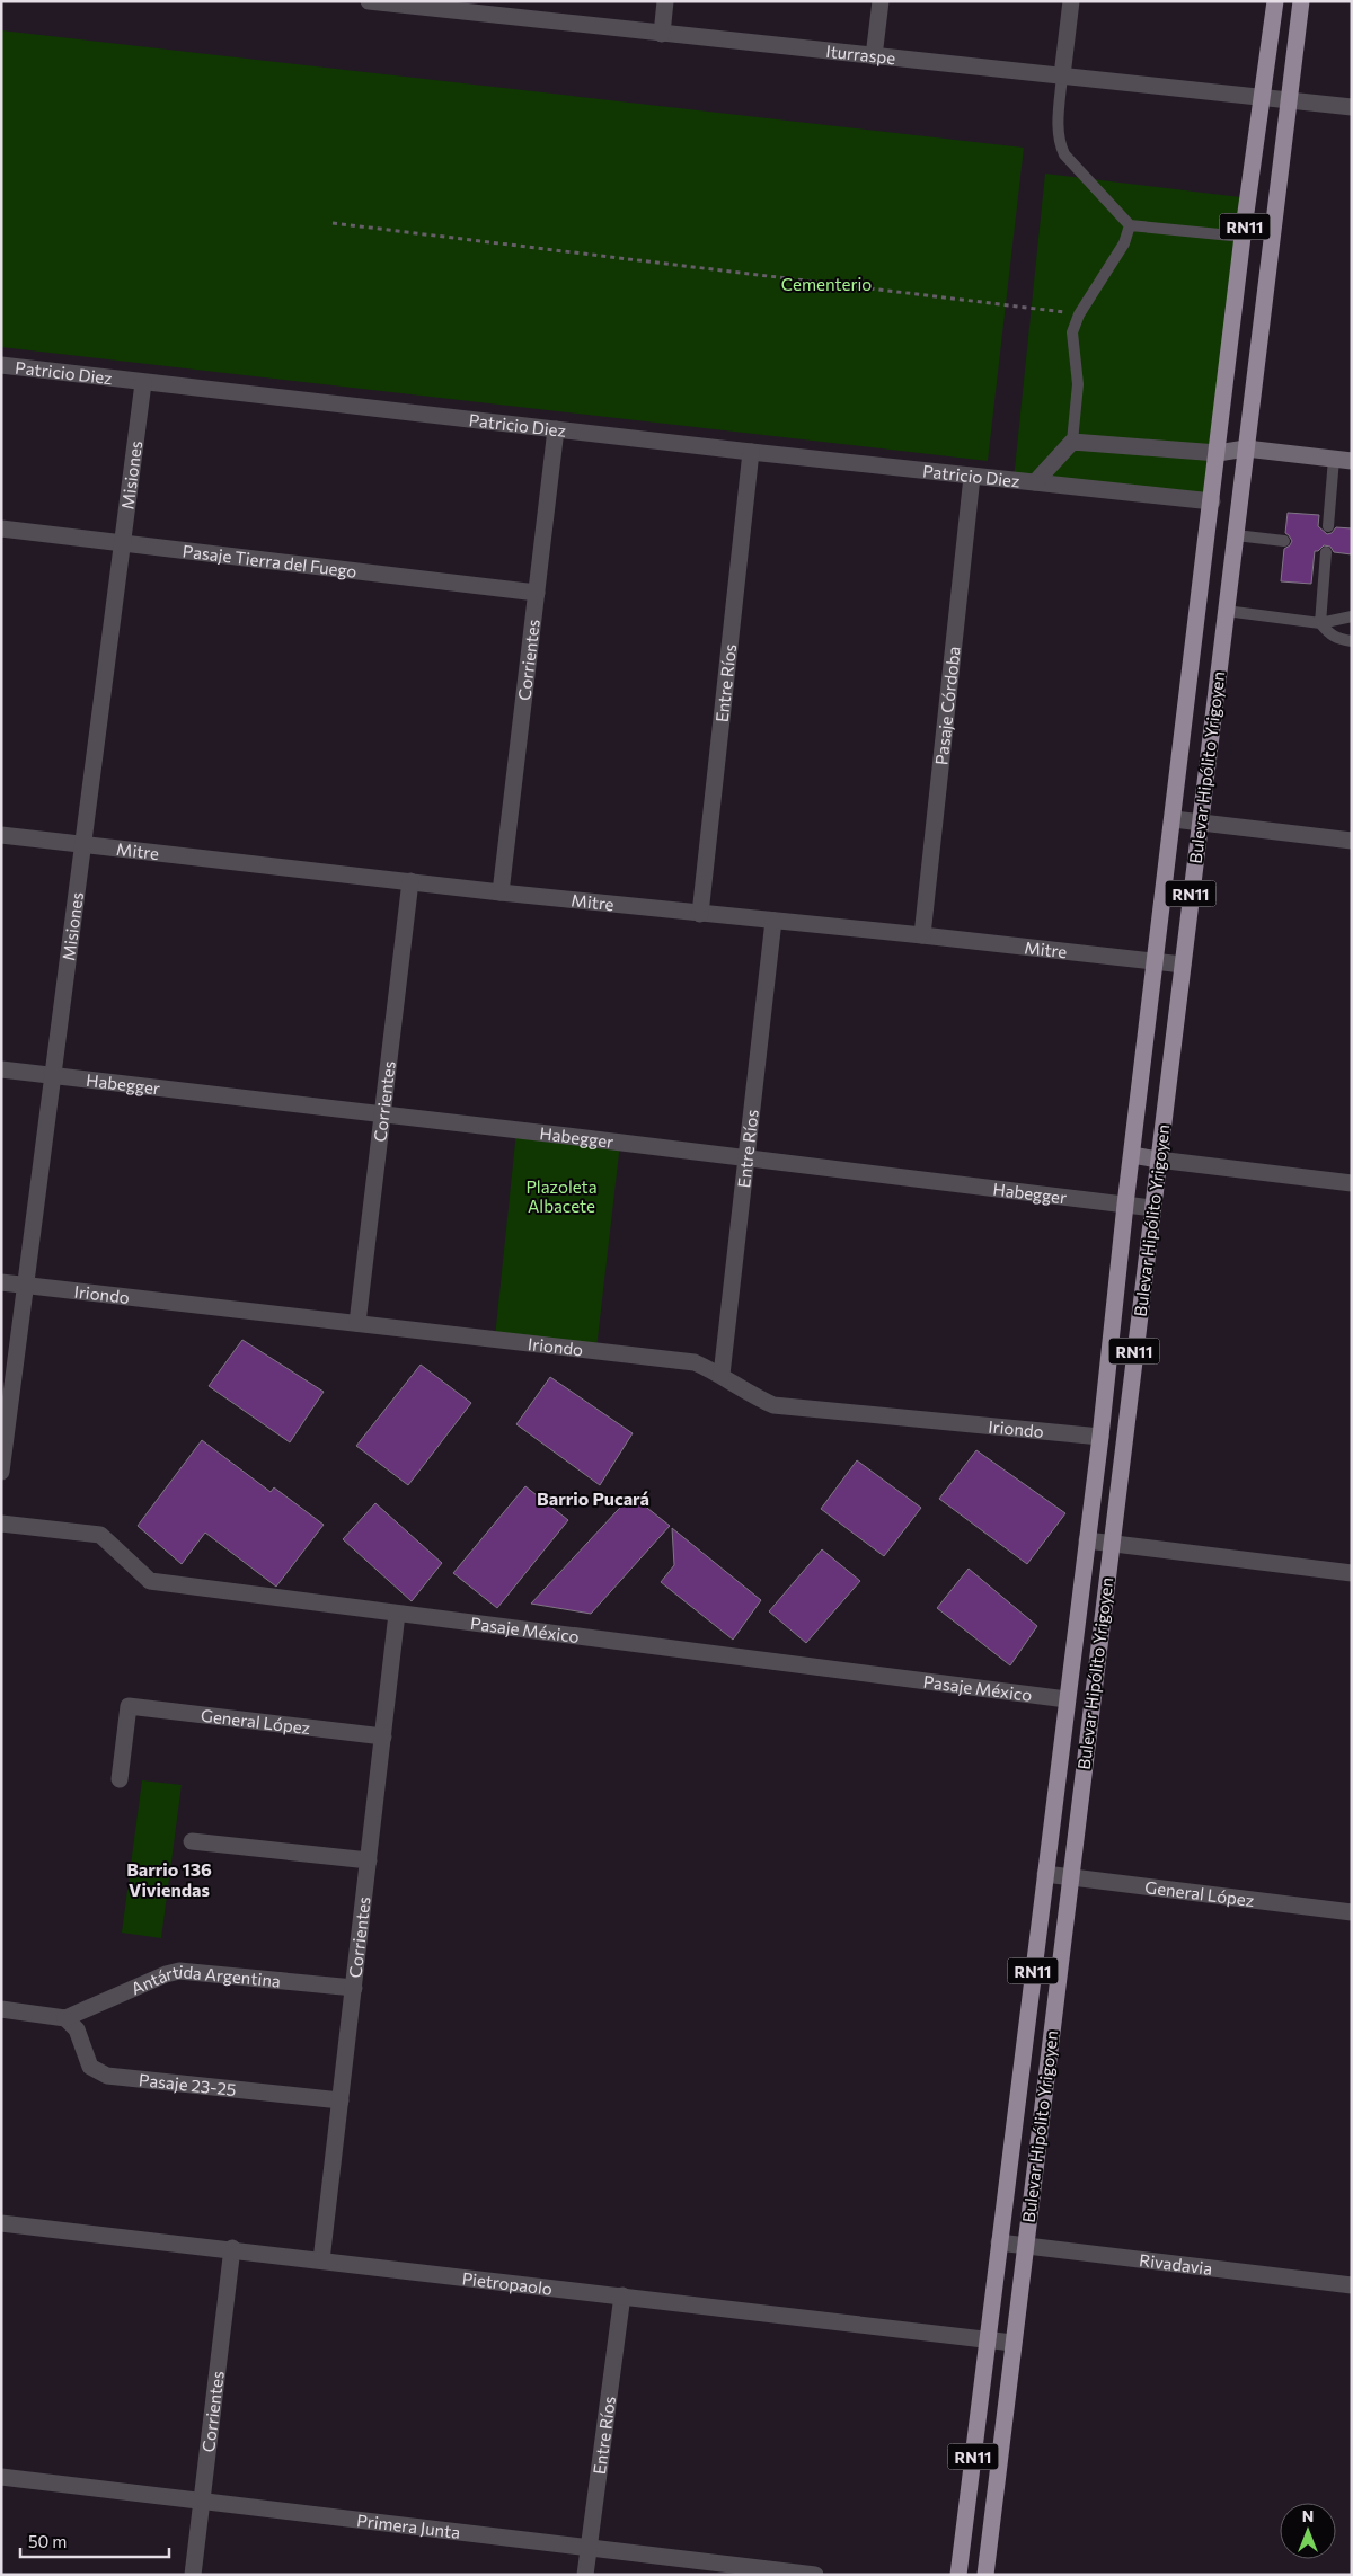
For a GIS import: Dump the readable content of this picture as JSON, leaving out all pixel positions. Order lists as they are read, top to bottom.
{
  "streets": {
    "highway": ["RN11", "Bulevar Hipólito Yrigoyen"],
    "street": [
      "Iturraspe",
      "Patricio Diez",
      "Misiones",
      "Pasaje Tierra del Fuego",
      "Corrientes",
      "Entre Ríos",
      "Pasaje Córdoba",
      "Mitre",
      "Habegger",
      "Iriondo",
      "Pasaje México",
      "General López",
      "Antártida Argentina",
      "Pasaje 23-25",
      "Rivadavia",
      "Pietropaolo",
      "Primera Junta"
    ]
  },
  "crossings": [
    ["Iturraspe", "Bulevar Hipólito Yrigoyen"],
    ["RN11", "Bulevar Hipólito Yrigoyen"],
    ["RN11", "Pietropaolo"],
    ["Patricio Diez", "Misiones"],
    ["Patricio Diez", "Corrientes"],
    ["Patricio Diez", "Entre Ríos"],
    ["Patricio Diez", "Pasaje Córdoba"],
    ["Patricio Diez", "Bulevar Hipólito Yrigoyen"],
    ["Misiones", "Pasaje Tierra del Fuego"],
    ["Misiones", "Mitre"],
    ["Misiones", "Habegger"],
    ["Misiones", "Iriondo"],
    ["Pasaje Tierra del Fuego", "Corrientes"],
    ["Corrientes", "Mitre"],
    ["Corrientes", "Habegger"],
    ["Corrientes", "Iriondo"],
    ["Corrientes", "Pasaje México"],
    ["Corrientes", "General López"],
    ["Corrientes", "Antártida Argentina"],
    ["Corrientes", "Pasaje 23-25"],
    ["Corrientes", "Pietropaolo"],
    ["Corrientes", "Primera Junta"],
    ["Entre Ríos", "Mitre"],
    ["Entre Ríos", "Habegger"],
    ["Entre Ríos", "Iriondo"],
    ["Entre Ríos", "Pietropaolo"],
    ["Entre Ríos", "Primera Junta"],
    ["Pasaje Córdoba", "Mitre"],
    ["Bulevar Hipólito Yrigoyen", "Mitre"],
    ["Bulevar Hipólito Yrigoyen", "Habegger"],
    ["Bulevar Hipólito Yrigoyen", "Iriondo"],
    ["Bulevar Hipólito Yrigoyen", "Pasaje México"],
    ["Bulevar Hipólito Yrigoyen", "General López"],
    ["Bulevar Hipólito Yrigoyen", "Rivadavia"],
    ["Bulevar Hipólito Yrigoyen", "Pietropaolo"],
    ["Antártida Argentina", "Pasaje 23-25"]
  ],
  "districts": ["Barrio Pucará", "Barrio 136 Viviendas"],
  "parks": ["Cementerio", "Plazoleta Albacete"],
  "scale_bar": "50 m",
  "north": "top"
}
